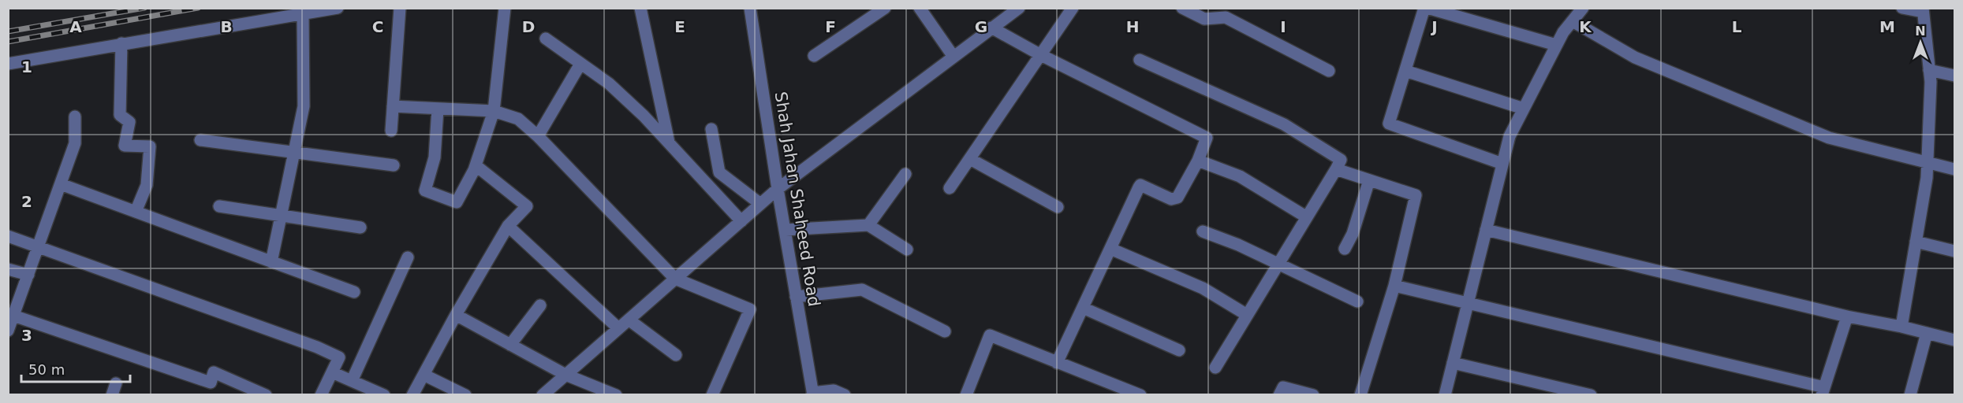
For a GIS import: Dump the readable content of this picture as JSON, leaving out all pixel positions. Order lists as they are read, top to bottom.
{
  "streets": {
    "street": ["Shah Jahan Shaheed Road"]
  },
  "scale_bar": "50 m",
  "north": "top",
  "grid": {
    "columns": [
      "A",
      "B",
      "C",
      "D",
      "E",
      "F",
      "G",
      "H",
      "I",
      "J",
      "K",
      "L",
      "M"
    ],
    "rows": ["1", "2", "3"]
  }
}
